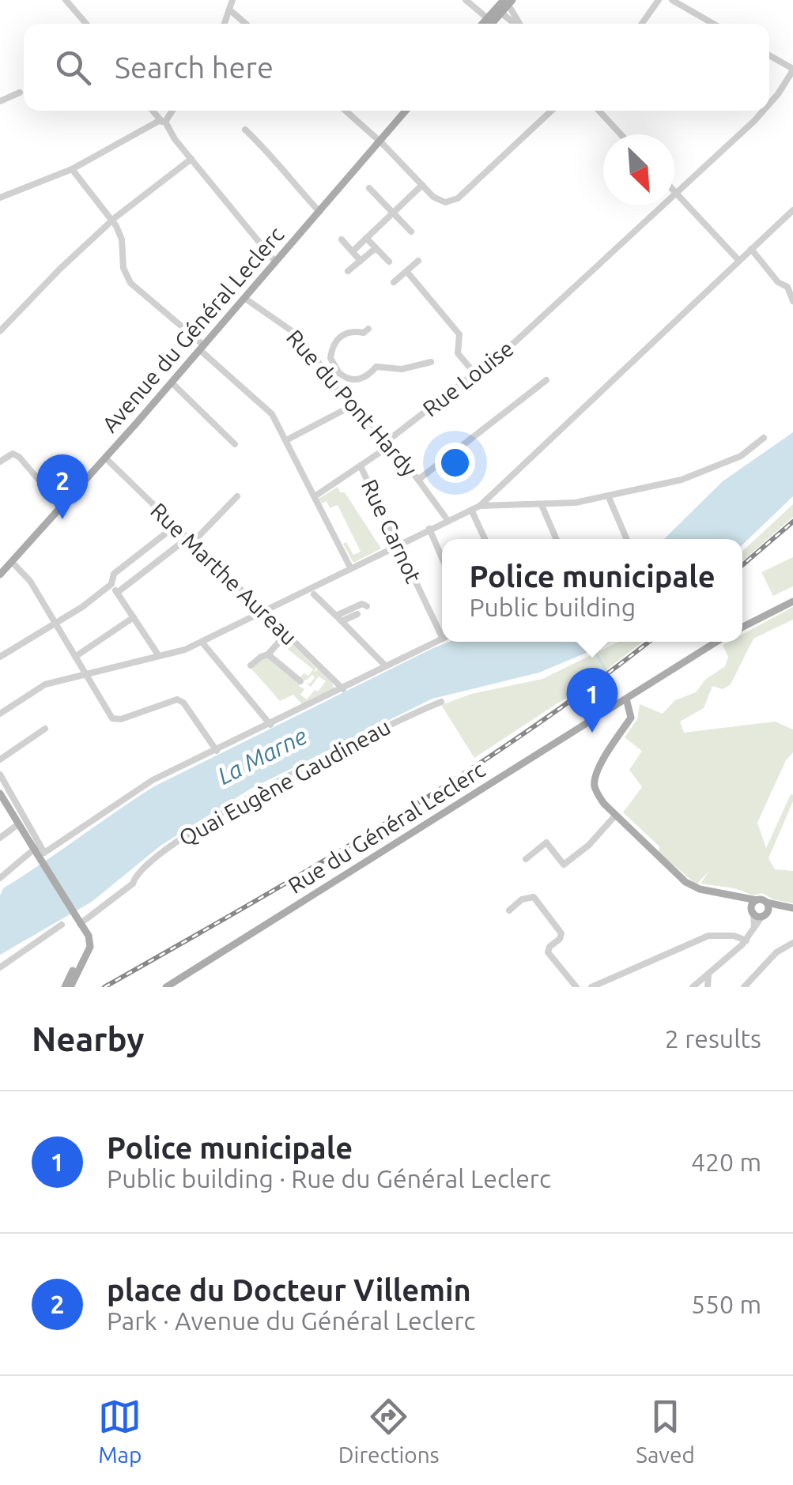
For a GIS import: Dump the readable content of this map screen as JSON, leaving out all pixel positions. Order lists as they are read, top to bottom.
{
  "streets": {
    "main road": ["Avenue du Général Leclerc", "Rue du Général Leclerc"],
    "street": [
      "Rue Louise",
      "Rue du Pont Hardy",
      "Rue Carnot",
      "Rue Marthe Aureau",
      "Quai Eugène Gaudineau"
    ]
  },
  "crossings": [
    ["Avenue du Général Leclerc", "Rue du Pont Hardy"],
    ["Avenue du Général Leclerc", "Rue Marthe Aureau"],
    ["Rue Louise", "Rue du Pont Hardy"],
    ["Rue Louise", "Rue Carnot"]
  ],
  "water": ["La Marne"],
  "north": "bottom right",
  "page": {
    "search": "Search here",
    "pins": ["2", "1"],
    "popup": ["Police municipale", "Public building"],
    "heading": ["Nearby", "2 results"],
    "list": [
      {
        "mark": "1",
        "name": "Police municipale",
        "note": "Public building · Rue du Général Leclerc",
        "value": "420 m"
      },
      {
        "mark": "2",
        "name": "place du Docteur Villemin",
        "note": "Park · Avenue du Général Leclerc",
        "value": "550 m"
      }
    ],
    "nav": ["Map", "Directions", "Saved"]
  }
}
